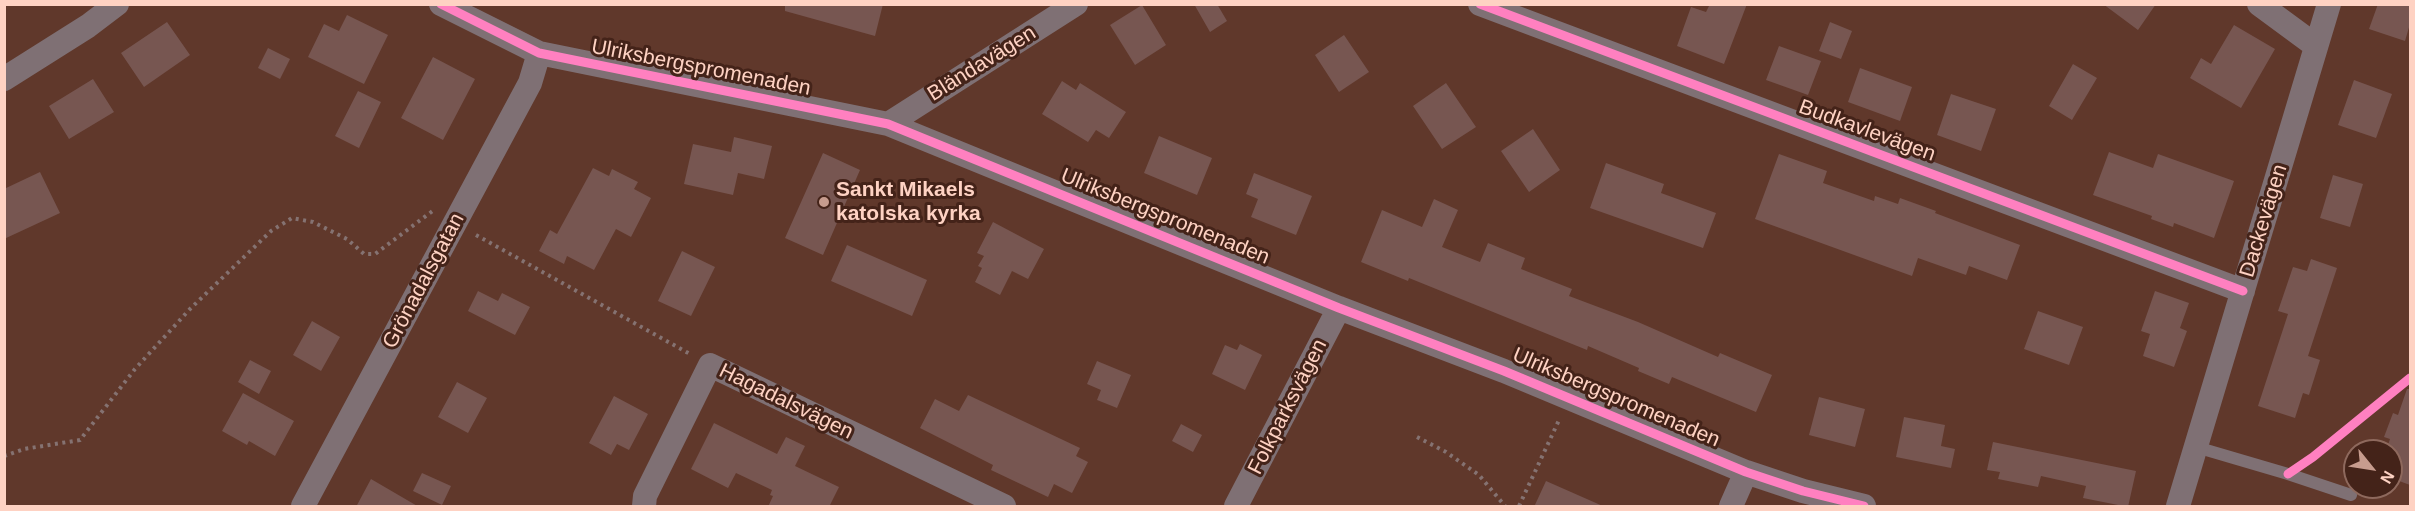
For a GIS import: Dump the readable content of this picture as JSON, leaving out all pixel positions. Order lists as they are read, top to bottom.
{
  "streets": {
    "street": [
      "Bländavägen",
      "Ulriksbergspromenaden",
      "Budkavlevägen",
      "Dackevägen",
      "Grönadalsgatan",
      "Hagadalsvägen",
      "Folkparksvägen"
    ]
  },
  "crossings": [
    ["Bländavägen", "Ulriksbergspromenaden"],
    ["Ulriksbergspromenaden", "Grönadalsgatan"],
    ["Ulriksbergspromenaden", "Folkparksvägen"],
    ["Budkavlevägen", "Dackevägen"]
  ],
  "places": ["Sankt Mikaels katolska kyrka"],
  "north": "bottom right"
}
